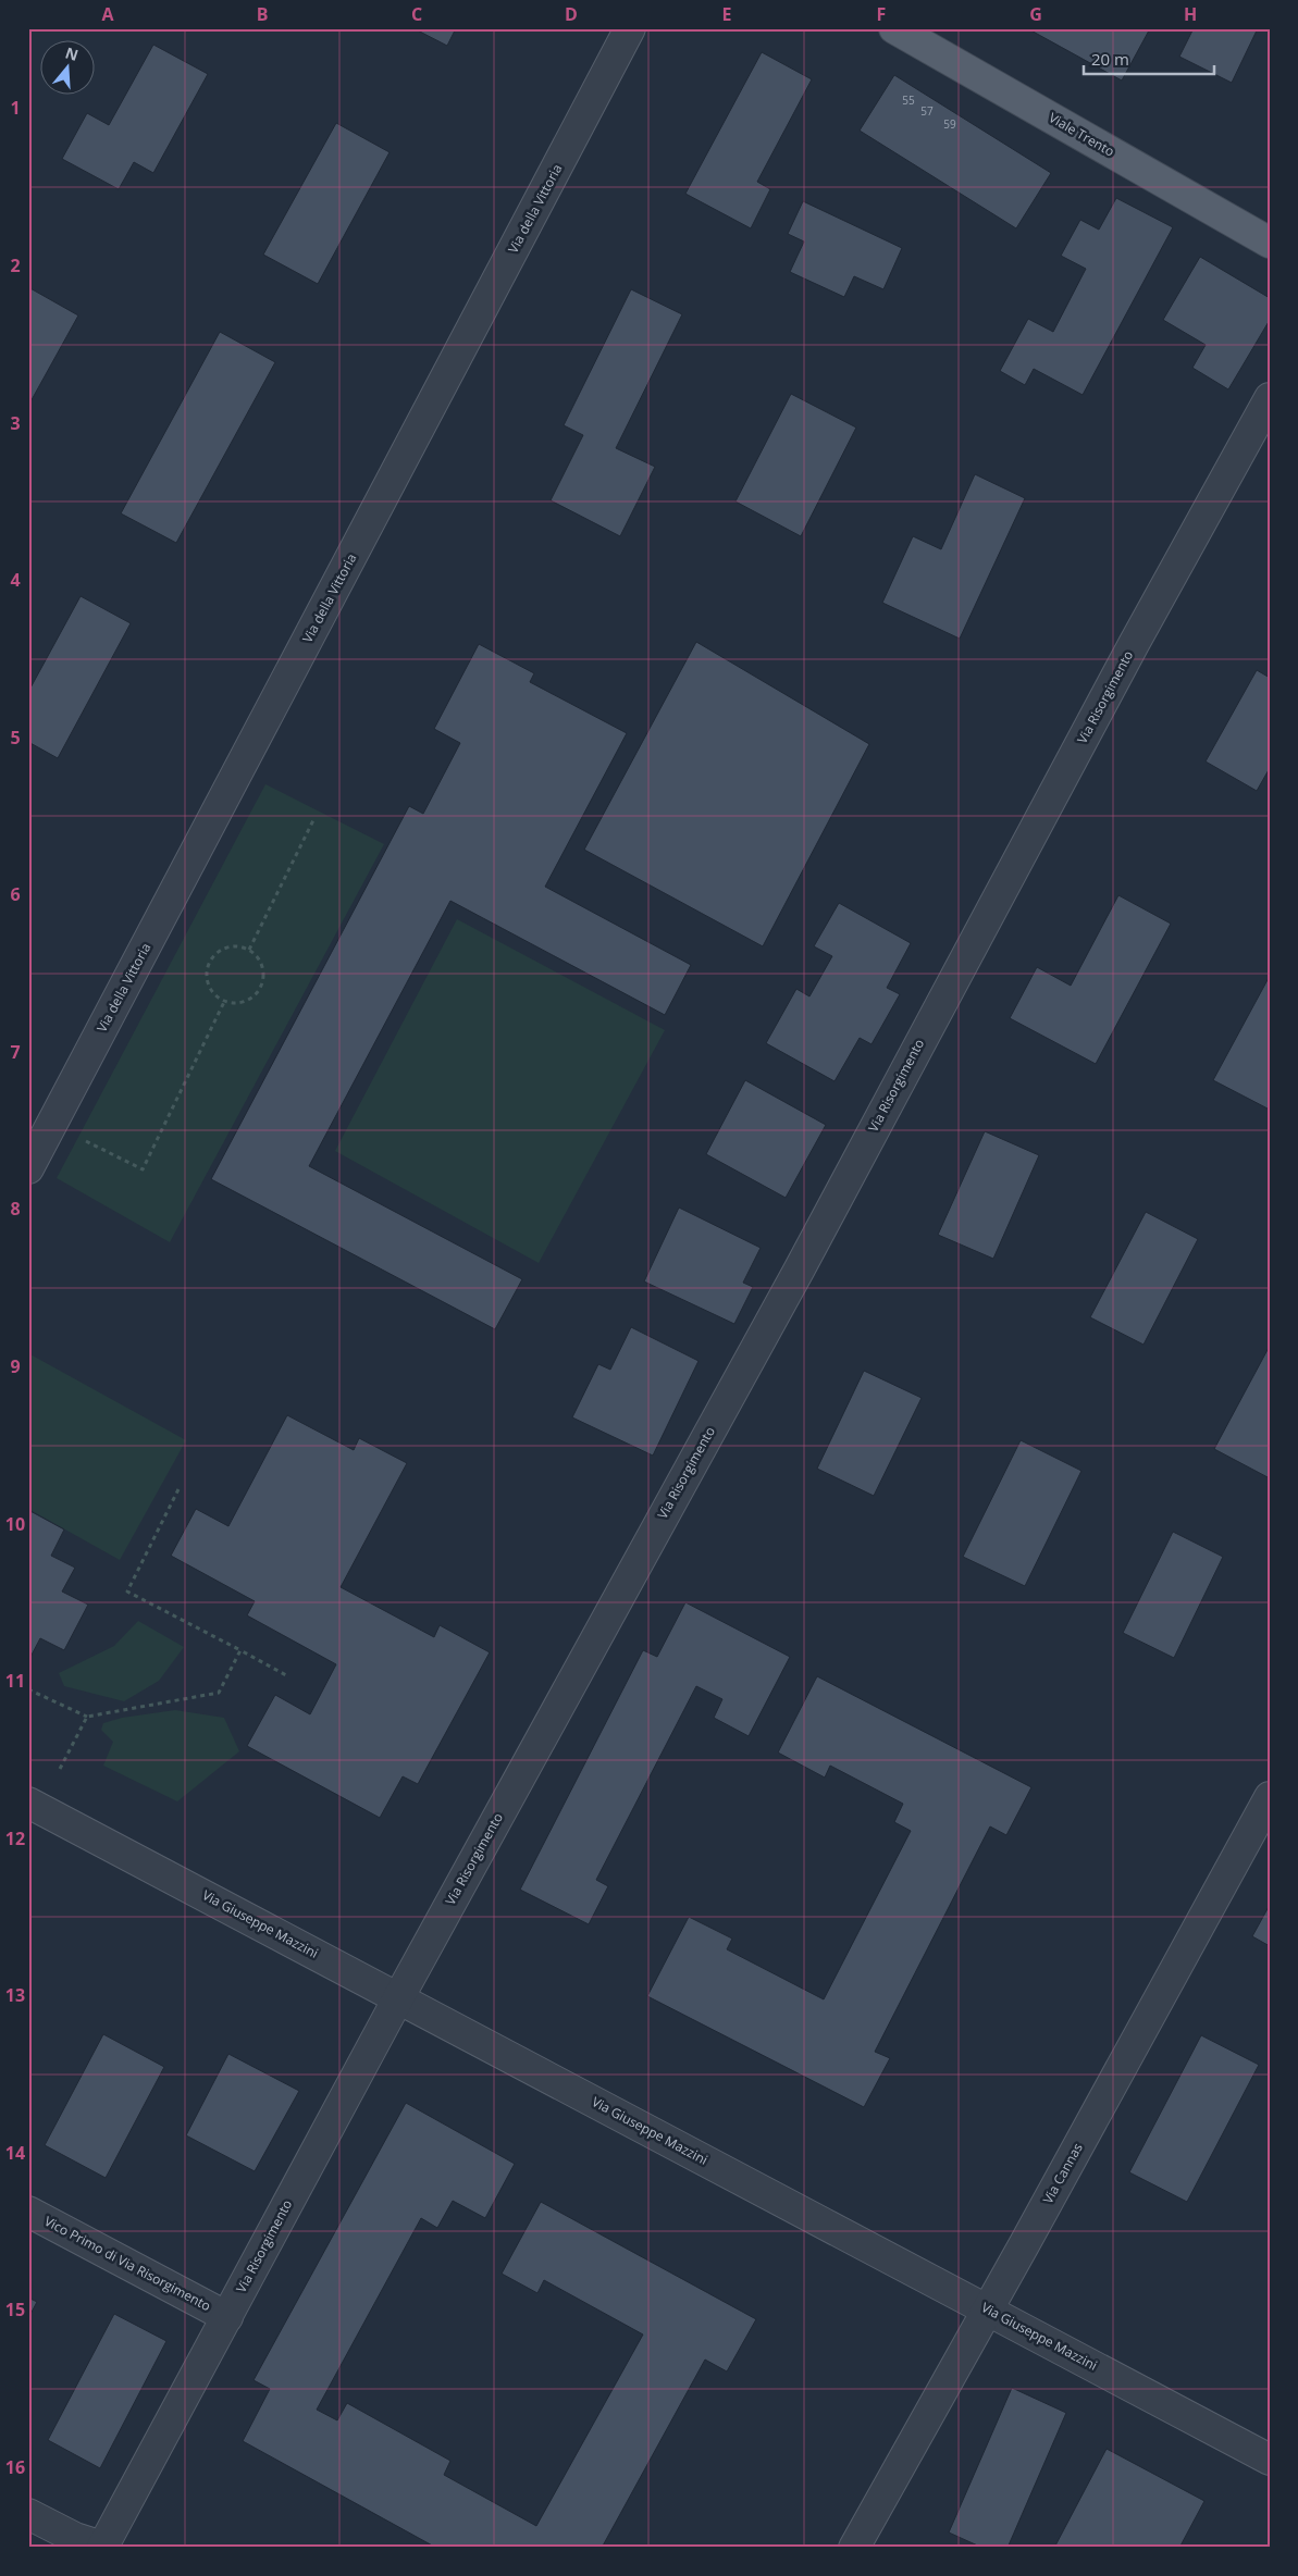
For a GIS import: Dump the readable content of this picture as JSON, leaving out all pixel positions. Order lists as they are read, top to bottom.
{
  "streets": {
    "main road": ["Viale Trento"],
    "street": [
      "Via della Vittoria",
      "Via Risorgimento",
      "Via Giuseppe Mazzini",
      "Via Cannas",
      "Vico Primo di Via Risorgimento"
    ]
  },
  "crossings": [
    ["Via Risorgimento", "Via Giuseppe Mazzini"],
    ["Via Risorgimento", "Vico Primo di Via Risorgimento"],
    ["Via Giuseppe Mazzini", "Via Cannas"]
  ],
  "house_numbers": ["55", "57", "59"],
  "scale_bar": "20 m",
  "north": "top",
  "grid": {
    "columns": [
      "A",
      "B",
      "C",
      "D",
      "E",
      "F",
      "G",
      "H"
    ],
    "rows": [
      "1",
      "2",
      "3",
      "4",
      "5",
      "6",
      "7",
      "8",
      "9",
      "10",
      "11",
      "12",
      "13",
      "14",
      "15",
      "16"
    ]
  }
}
